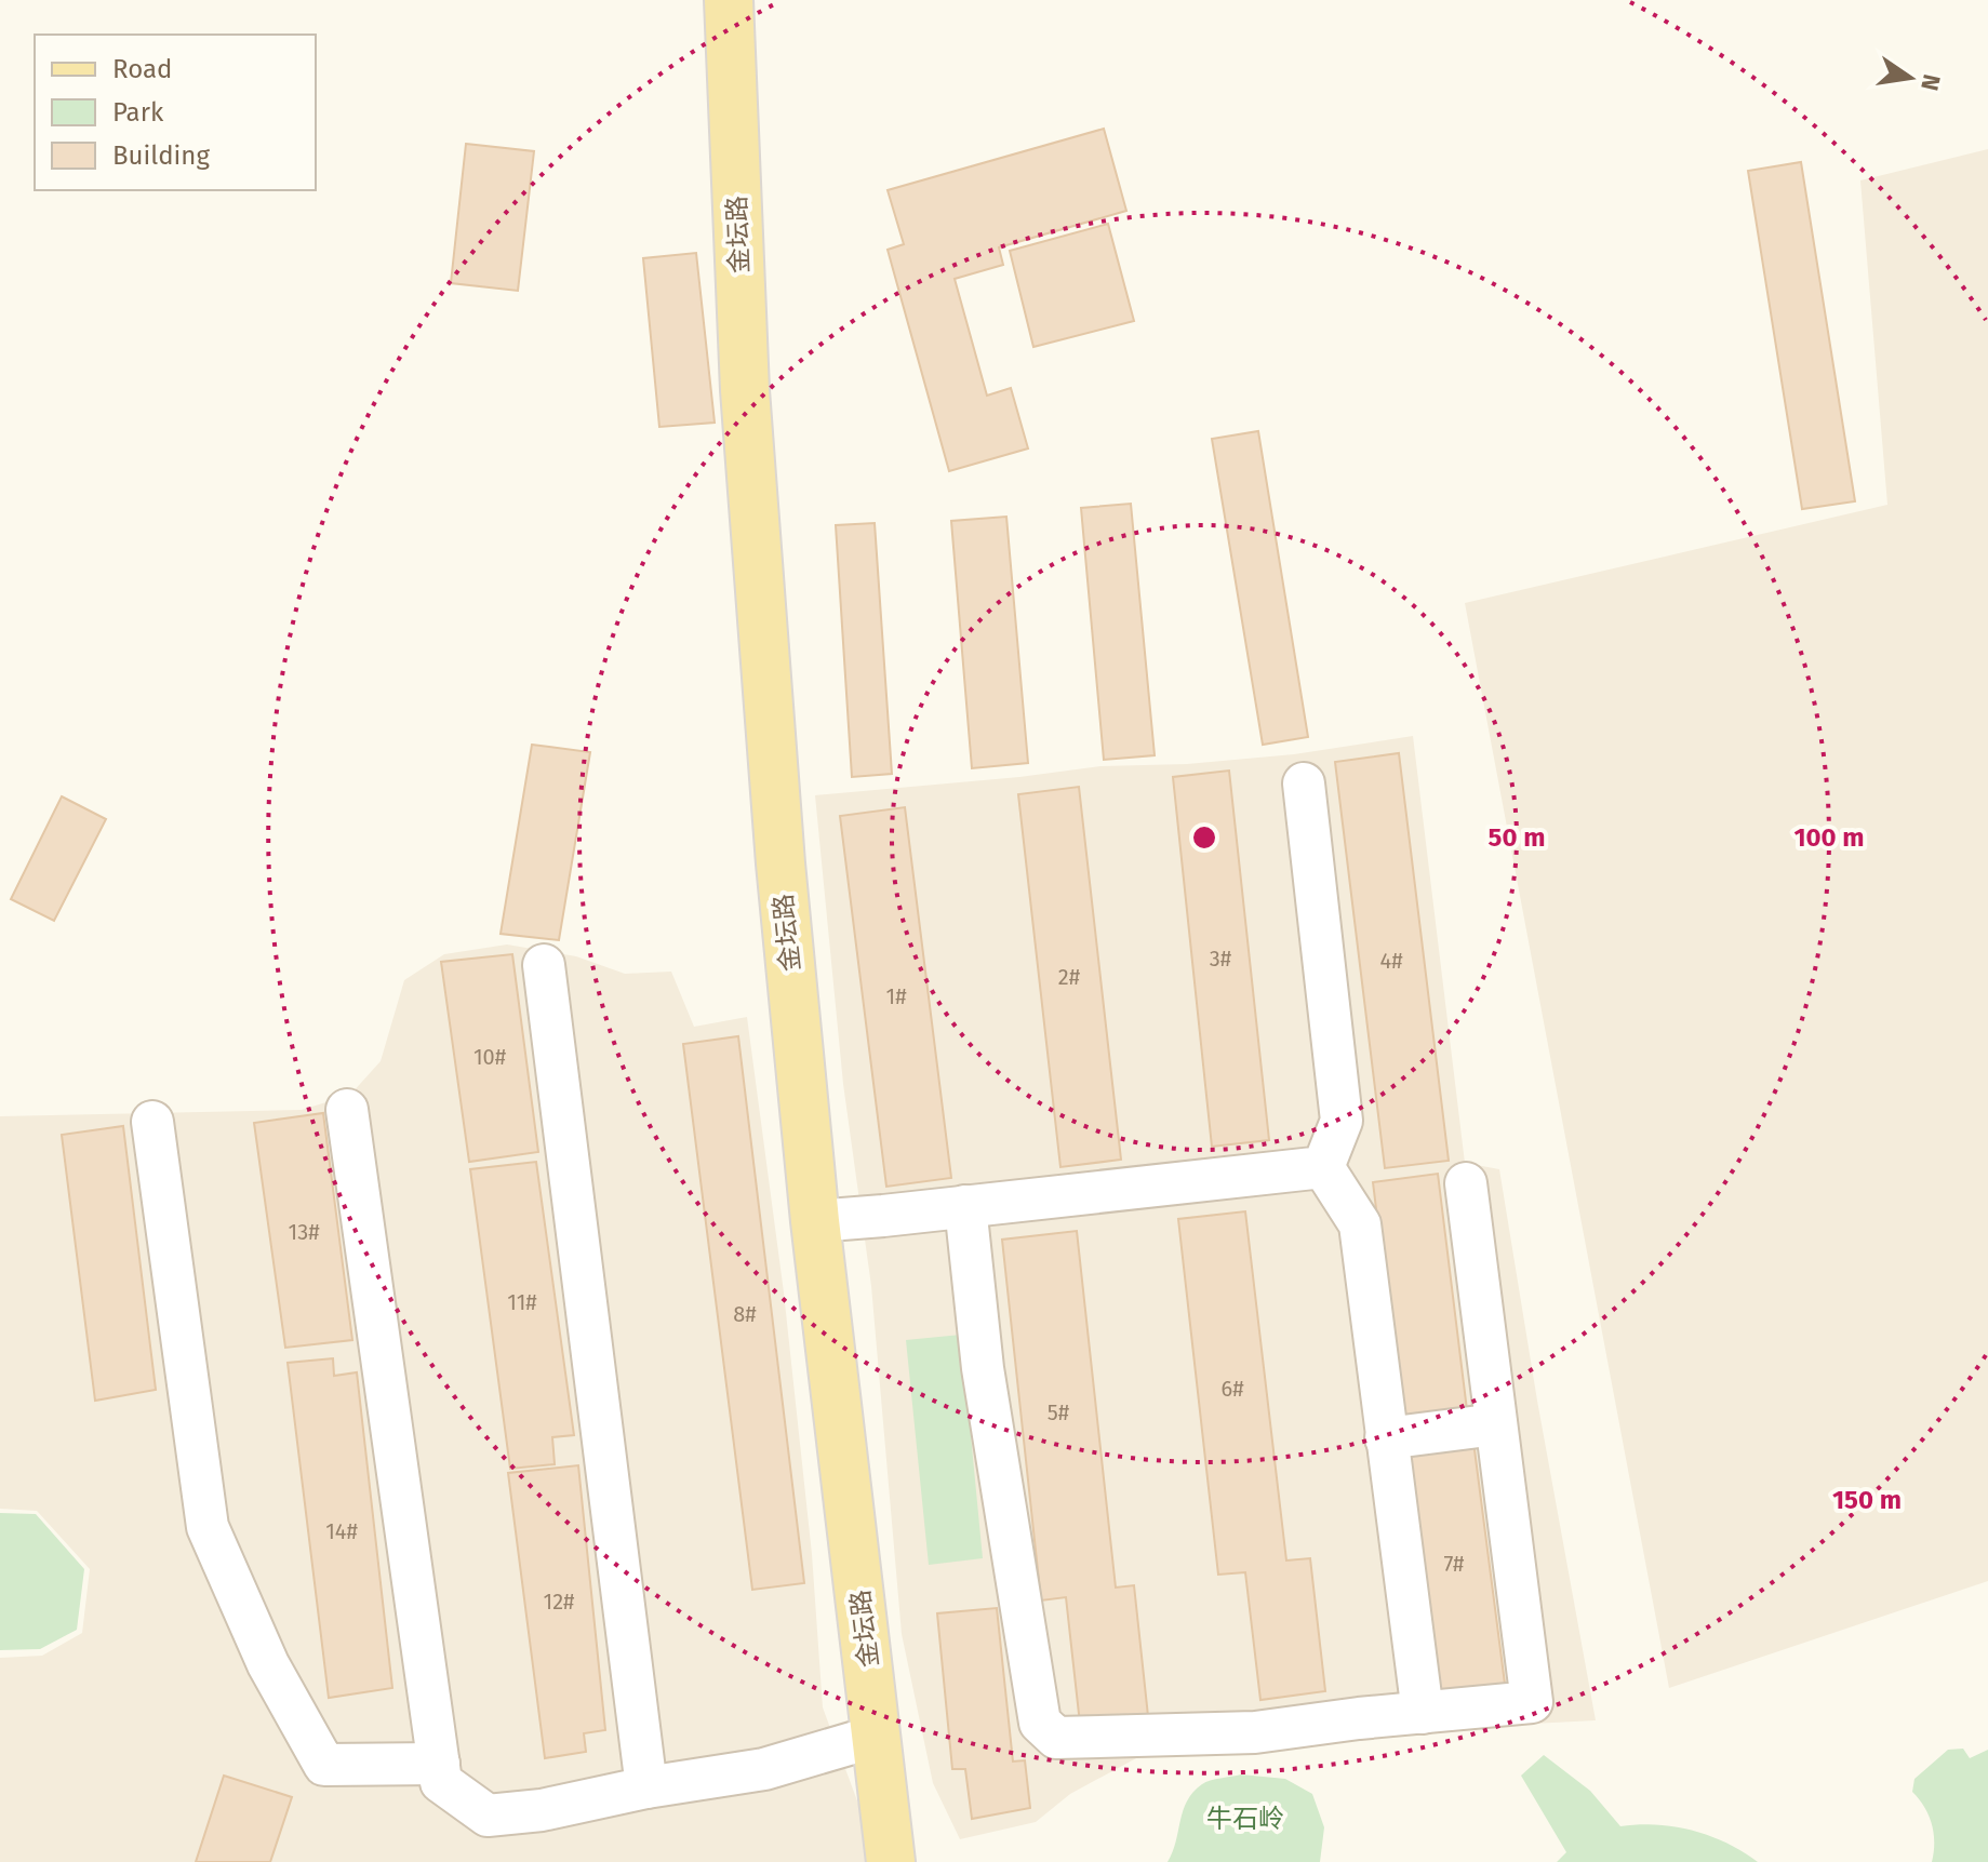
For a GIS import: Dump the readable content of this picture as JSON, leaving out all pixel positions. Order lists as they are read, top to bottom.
{
  "streets": {
    "main road": ["金坛路"]
  },
  "parks": ["牛石岭"],
  "house_numbers": [
    "3#",
    "4#",
    "2#",
    "1#",
    "10#",
    "13#",
    "11#",
    "8#",
    "6#",
    "5#",
    "14#",
    "7#",
    "12#"
  ],
  "legend": ["Road", "Park", "Building"],
  "north": "right",
  "rings": ["50 m", "100 m", "150 m"]
}
